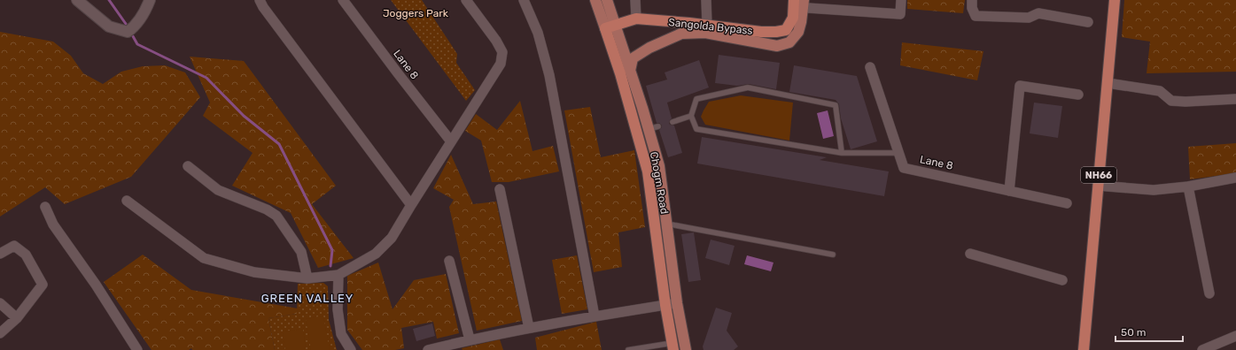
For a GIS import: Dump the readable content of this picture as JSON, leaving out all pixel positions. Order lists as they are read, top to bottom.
{
  "streets": {
    "highway": ["Sangolda Bypass", "NH66", "Chogm Road"],
    "street": ["Lane 8"]
  },
  "crossings": [
    ["Sangolda Bypass", "Chogm Road"]
  ],
  "districts": ["GREEN VALLEY"],
  "parks": ["Joggers Park"],
  "scale_bar": "50 m"
}
